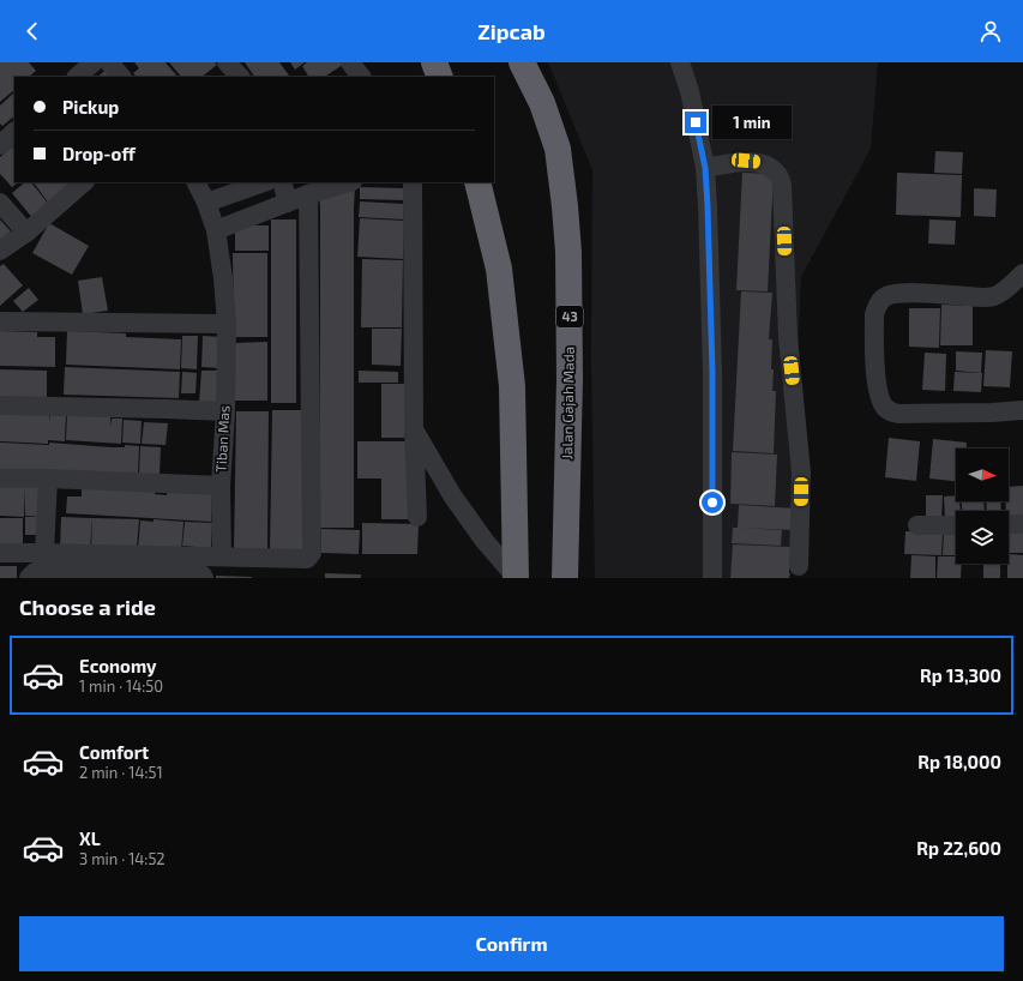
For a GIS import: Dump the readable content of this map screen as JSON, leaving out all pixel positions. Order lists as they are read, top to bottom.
{
  "streets": {
    "highway": ["43", "Jalan Gajah Mada"],
    "street": ["Tiban Mas"]
  },
  "north": "right",
  "page": {
    "header": "Zipcab",
    "banner": ["Pickup", "Drop-off"],
    "bubble": "1 min",
    "heading": "Choose a ride",
    "list": [
      {
        "name": "Economy",
        "note": "1 min · 14:50",
        "value": "Rp 13,300"
      },
      {
        "name": "Comfort",
        "note": "2 min · 14:51",
        "value": "Rp 18,000"
      },
      {
        "name": "XL",
        "note": "3 min · 14:52",
        "value": "Rp 22,600"
      }
    ],
    "buttons": "Confirm"
  }
}
